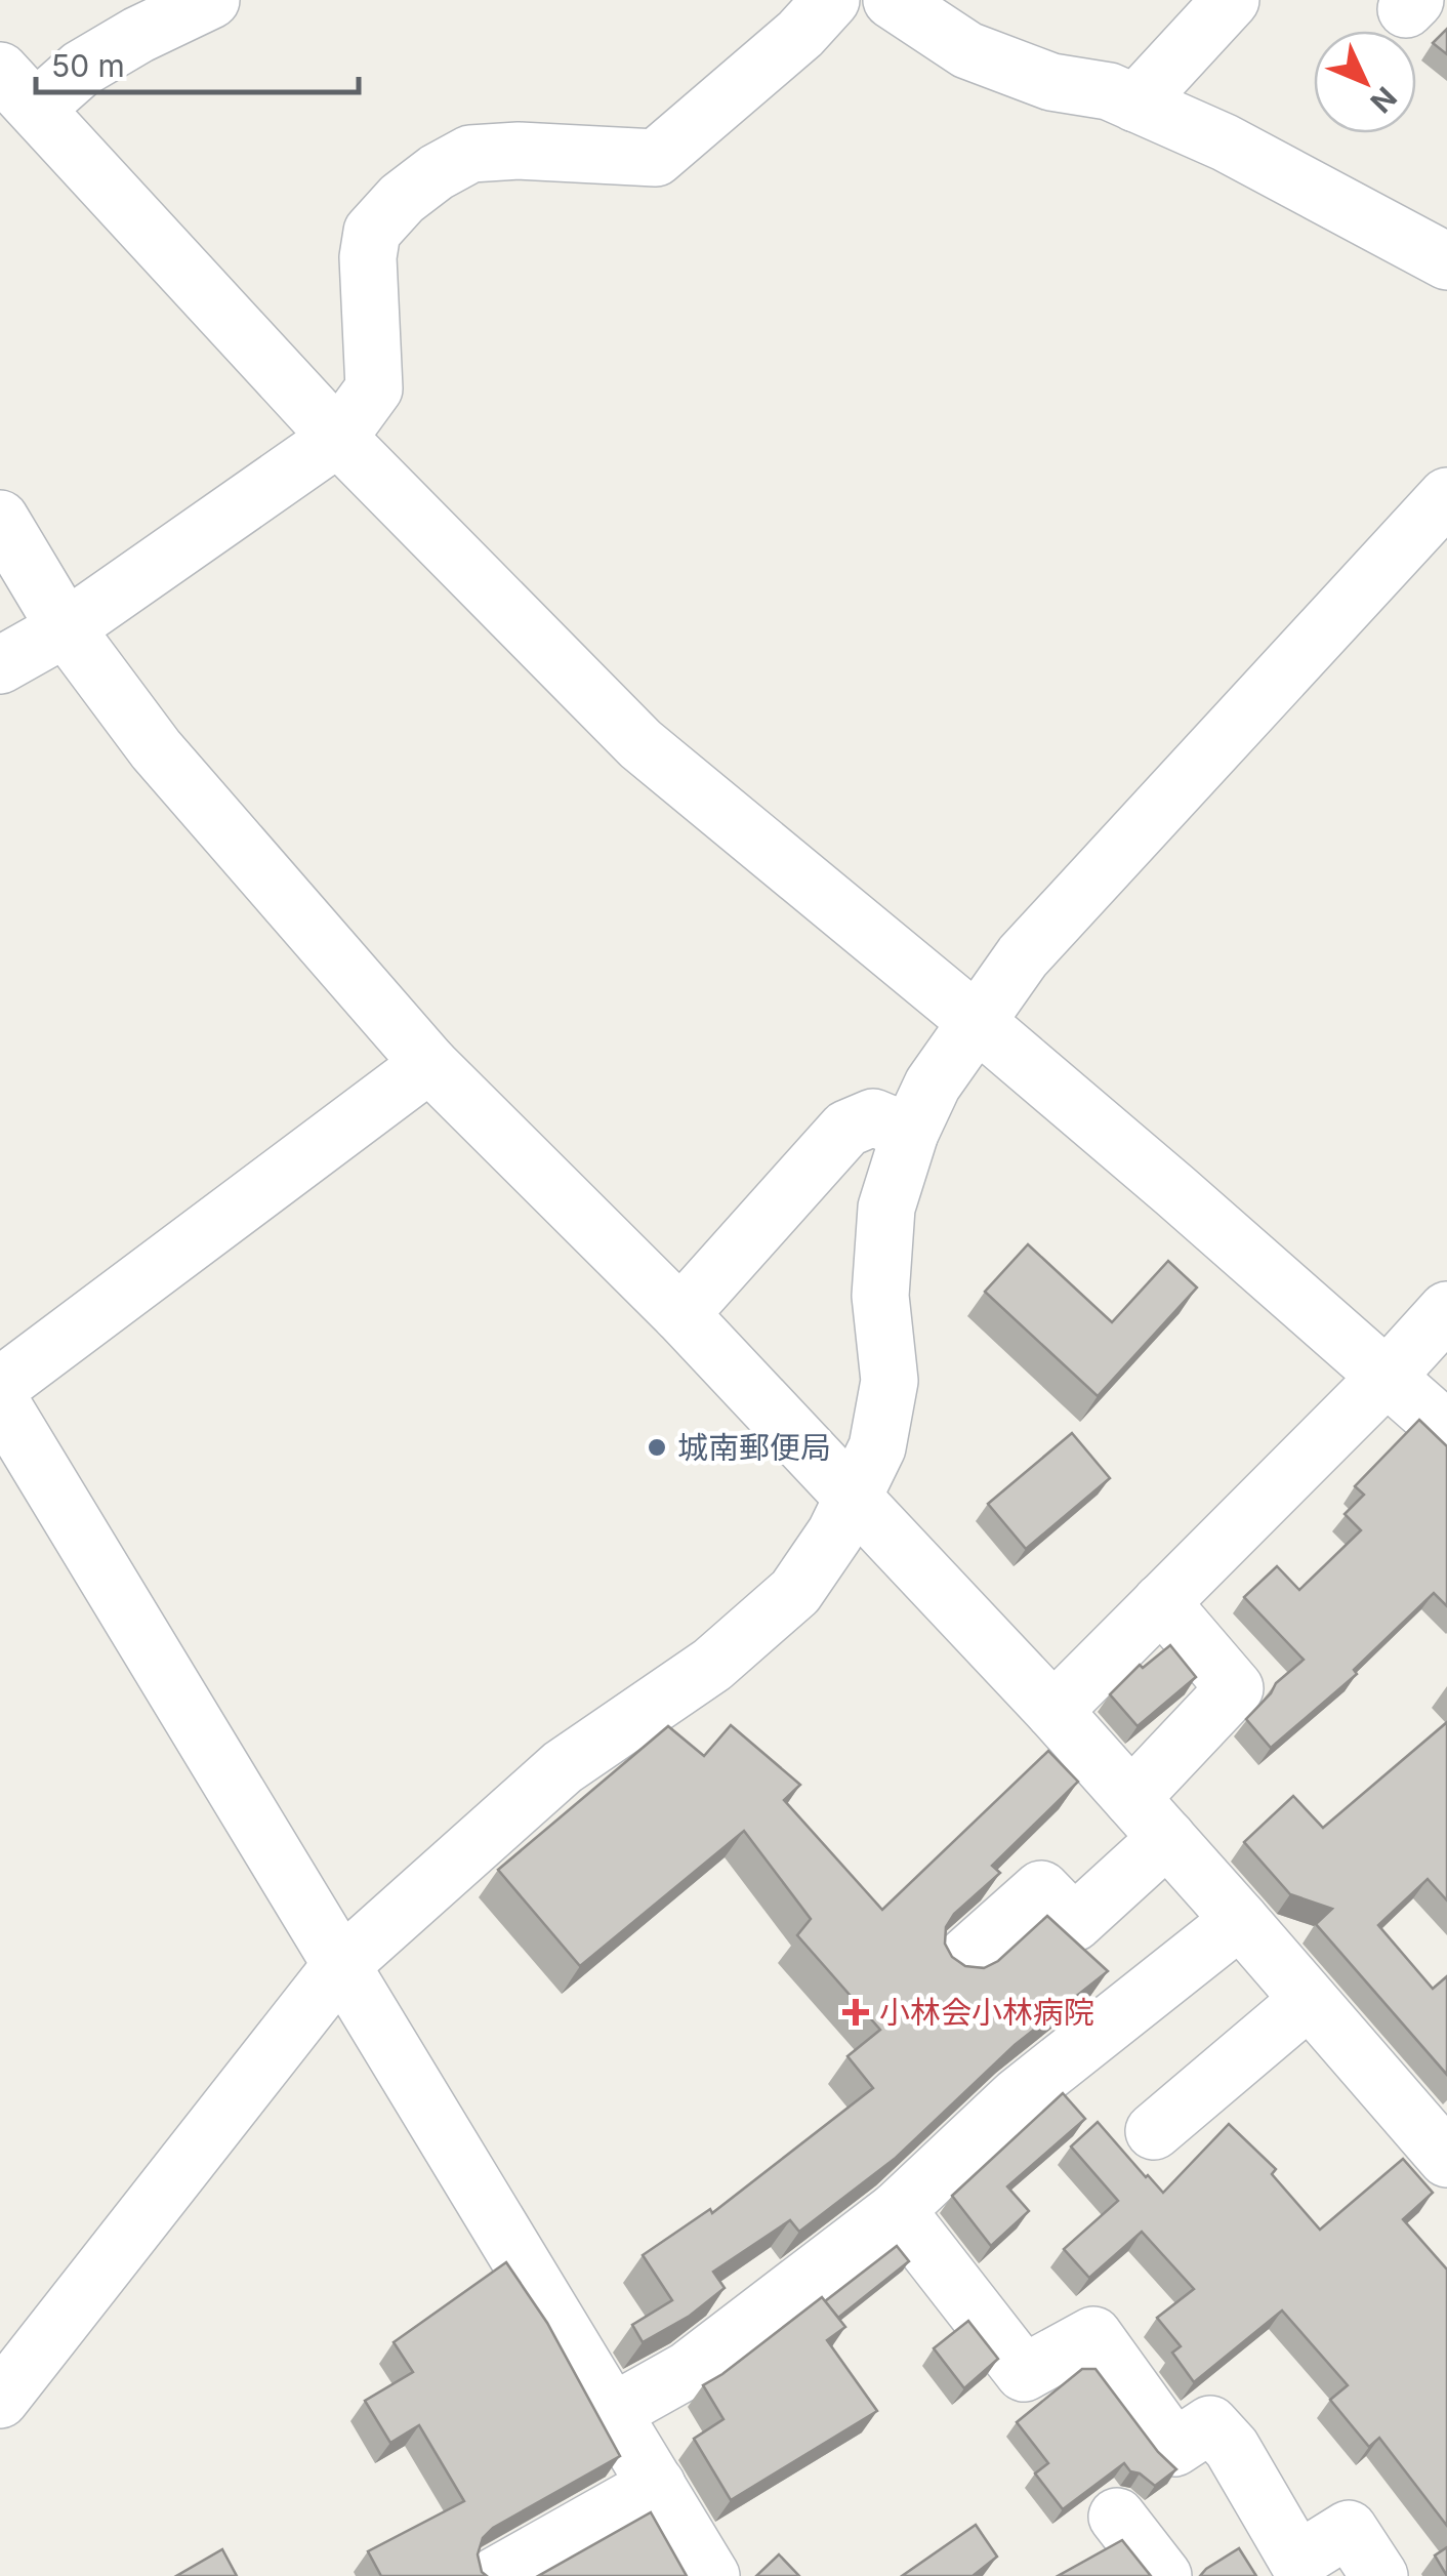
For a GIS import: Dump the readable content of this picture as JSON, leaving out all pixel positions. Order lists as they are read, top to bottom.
{
  "places": {
    "other": ["城南郵便局"],
    "health": ["小林会小林病院"]
  },
  "scale_bar": "50 m",
  "north": "bottom right"
}
